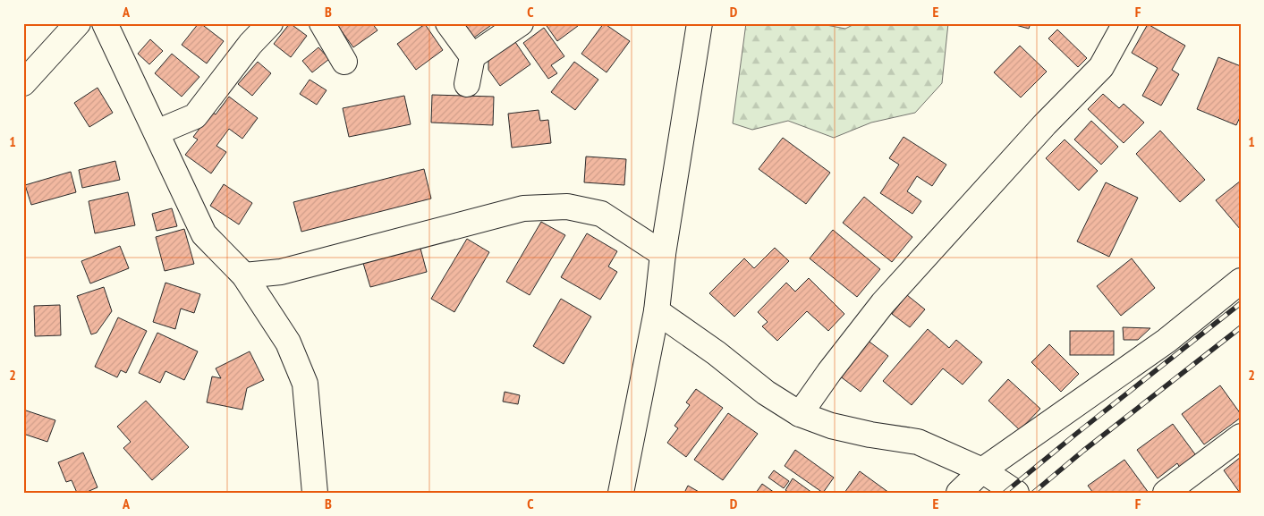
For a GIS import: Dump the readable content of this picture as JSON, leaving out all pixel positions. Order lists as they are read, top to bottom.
{
  "grid": {
    "columns": [
      "A",
      "B",
      "C",
      "D",
      "E",
      "F"
    ],
    "rows": ["1", "2"]
  }
}
